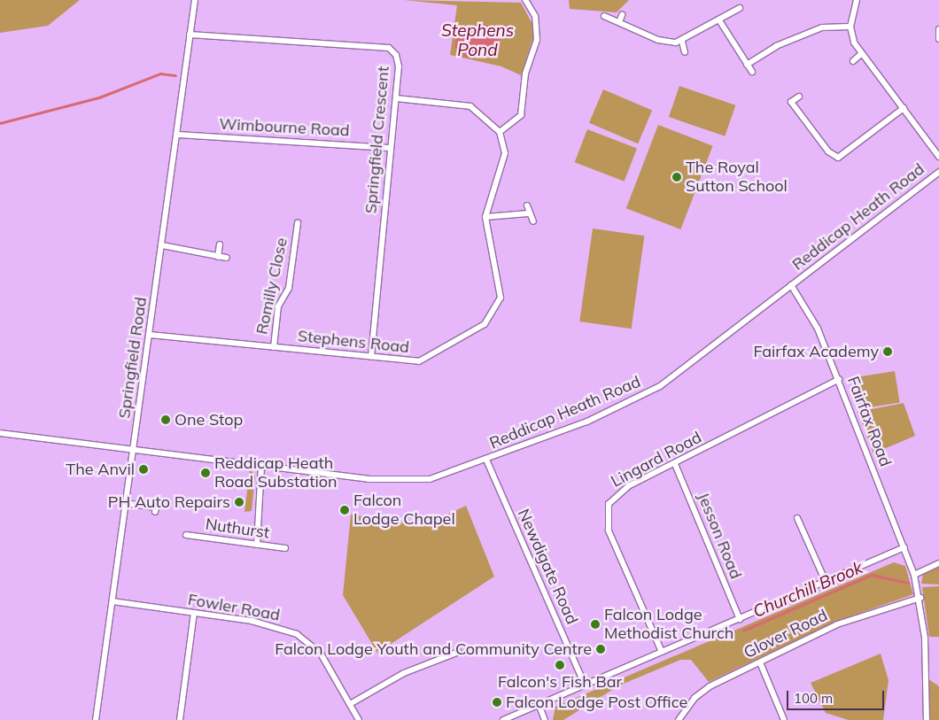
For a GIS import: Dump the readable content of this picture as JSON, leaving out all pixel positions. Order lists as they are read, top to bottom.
{
  "streets": {
    "street": [
      "Wimbourne Road",
      "Springfield Crescent",
      "Reddicap Heath Road",
      "Romilly Close",
      "Stephens Road",
      "Springfield Road",
      "Fairfax Road",
      "Lingard Road",
      "Nuthurst",
      "Jesson Road",
      "Newdigate Road",
      "Fowler Road",
      "Glover Road"
    ]
  },
  "crossings": [
    ["Wimbourne Road", "Springfield Crescent"],
    ["Wimbourne Road", "Springfield Road"],
    ["Springfield Crescent", "Stephens Road"],
    ["Springfield Crescent", "Springfield Road"],
    ["Reddicap Heath Road", "Springfield Road"],
    ["Reddicap Heath Road", "Fairfax Road"],
    ["Reddicap Heath Road", "Newdigate Road"],
    ["Romilly Close", "Stephens Road"],
    ["Stephens Road", "Springfield Road"],
    ["Springfield Road", "Fowler Road"],
    ["Fairfax Road", "Lingard Road"],
    ["Fairfax Road", "Glover Road"],
    ["Lingard Road", "Jesson Road"]
  ],
  "water": ["Stephens Pond", "Churchill Brook"],
  "places": [
    "The Royal Sutton School",
    "Fairfax Academy",
    "One Stop",
    "The Anvil",
    "Reddicap Heath Road Substation",
    "PH Auto Repairs",
    "Falcon Lodge Chapel",
    "Falcon Lodge Methodist Church",
    "Falcon Lodge Youth and Community Centre",
    "Falcon's Fish Bar",
    "Falcon Lodge Post Office"
  ],
  "scale_bar": "100 m"
}
